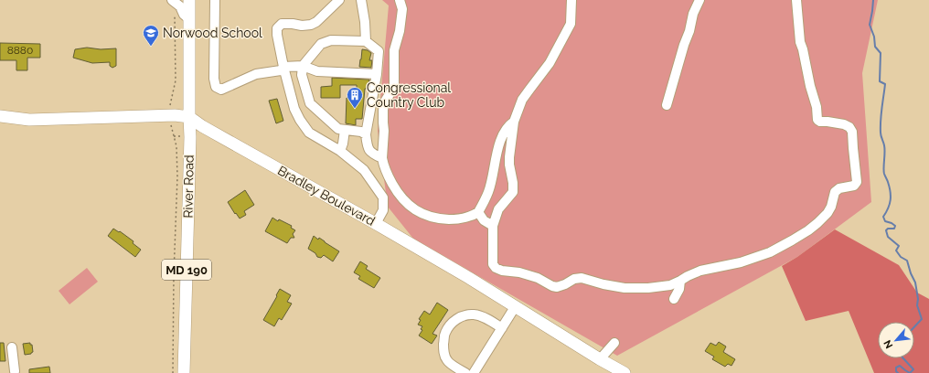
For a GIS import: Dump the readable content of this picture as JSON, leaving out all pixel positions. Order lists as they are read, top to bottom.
{
  "streets": {
    "main road": ["River Road", "Bradley Boulevard", "MD 190"]
  },
  "crossings": [
    ["River Road", "Bradley Boulevard"]
  ],
  "places": {
    "school or university": ["Norwood School"],
    "building": ["Congressional Country Club"]
  },
  "house_numbers": ["8880"],
  "north": "bottom left"
}
